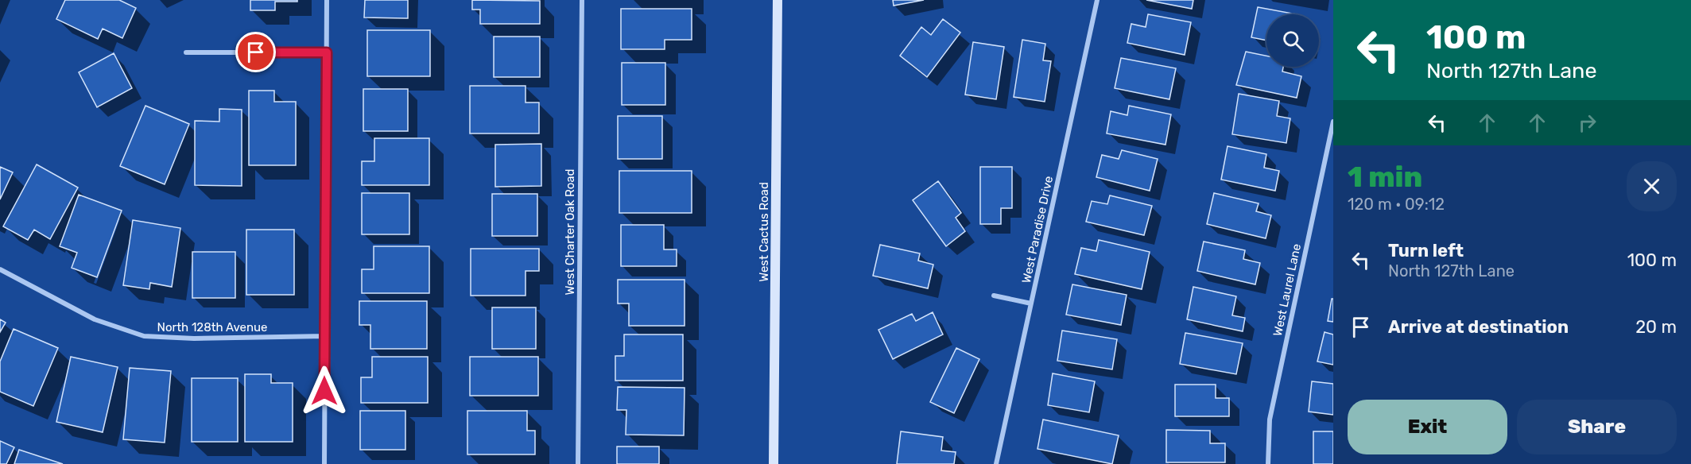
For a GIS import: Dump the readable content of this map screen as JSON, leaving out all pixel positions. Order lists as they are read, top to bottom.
{
  "streets": {
    "main road": ["West Cactus Road"],
    "street": [
      "West Paradise Drive",
      "West Charter Oak Road",
      "West Laurel Lane",
      "North 128th Avenue"
    ]
  },
  "page": {
    "turn": ["100 m", "North 127th Lane"],
    "heading": ["1 min", "120 m · 09:12"],
    "list": [
      {
        "name": "Turn left",
        "note": "North 127th Lane",
        "value": "100 m"
      },
      {
        "name": "Arrive at destination",
        "value": "20 m"
      }
    ],
    "buttons": ["Exit", "Share"]
  }
}
